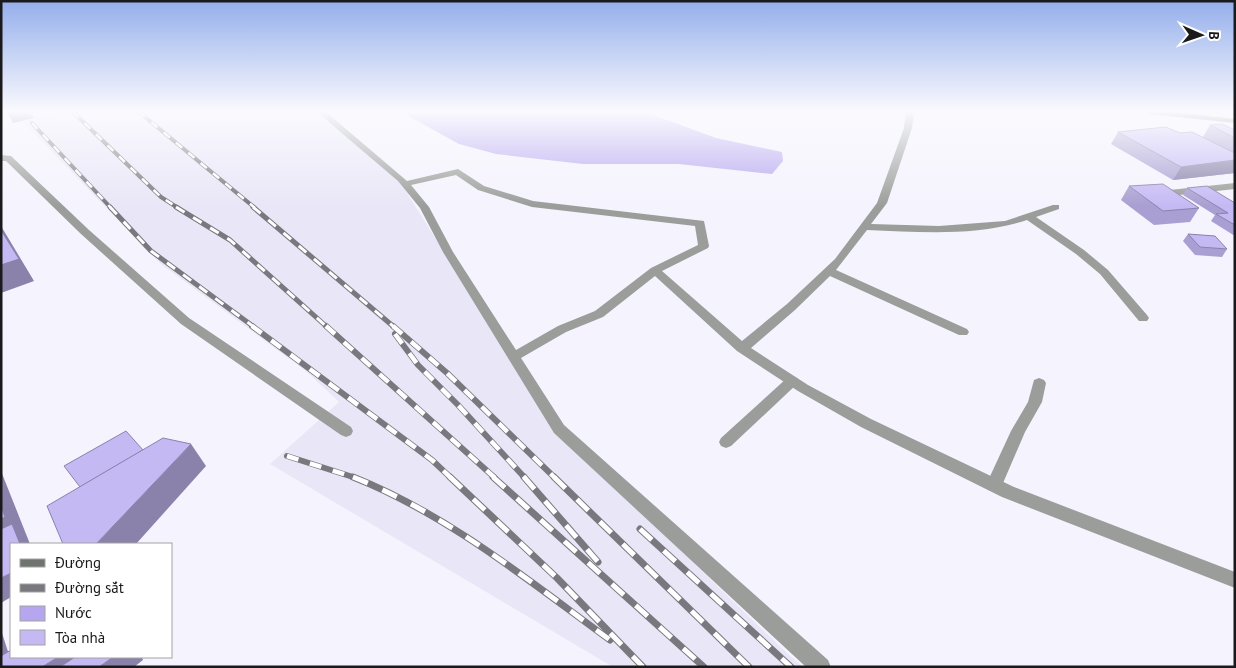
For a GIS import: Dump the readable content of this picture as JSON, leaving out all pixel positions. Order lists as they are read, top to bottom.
{
  "legend": [
    "Đường",
    "Đường sắt",
    "Nước",
    "Tòa nhà"
  ],
  "north": "right"
}
